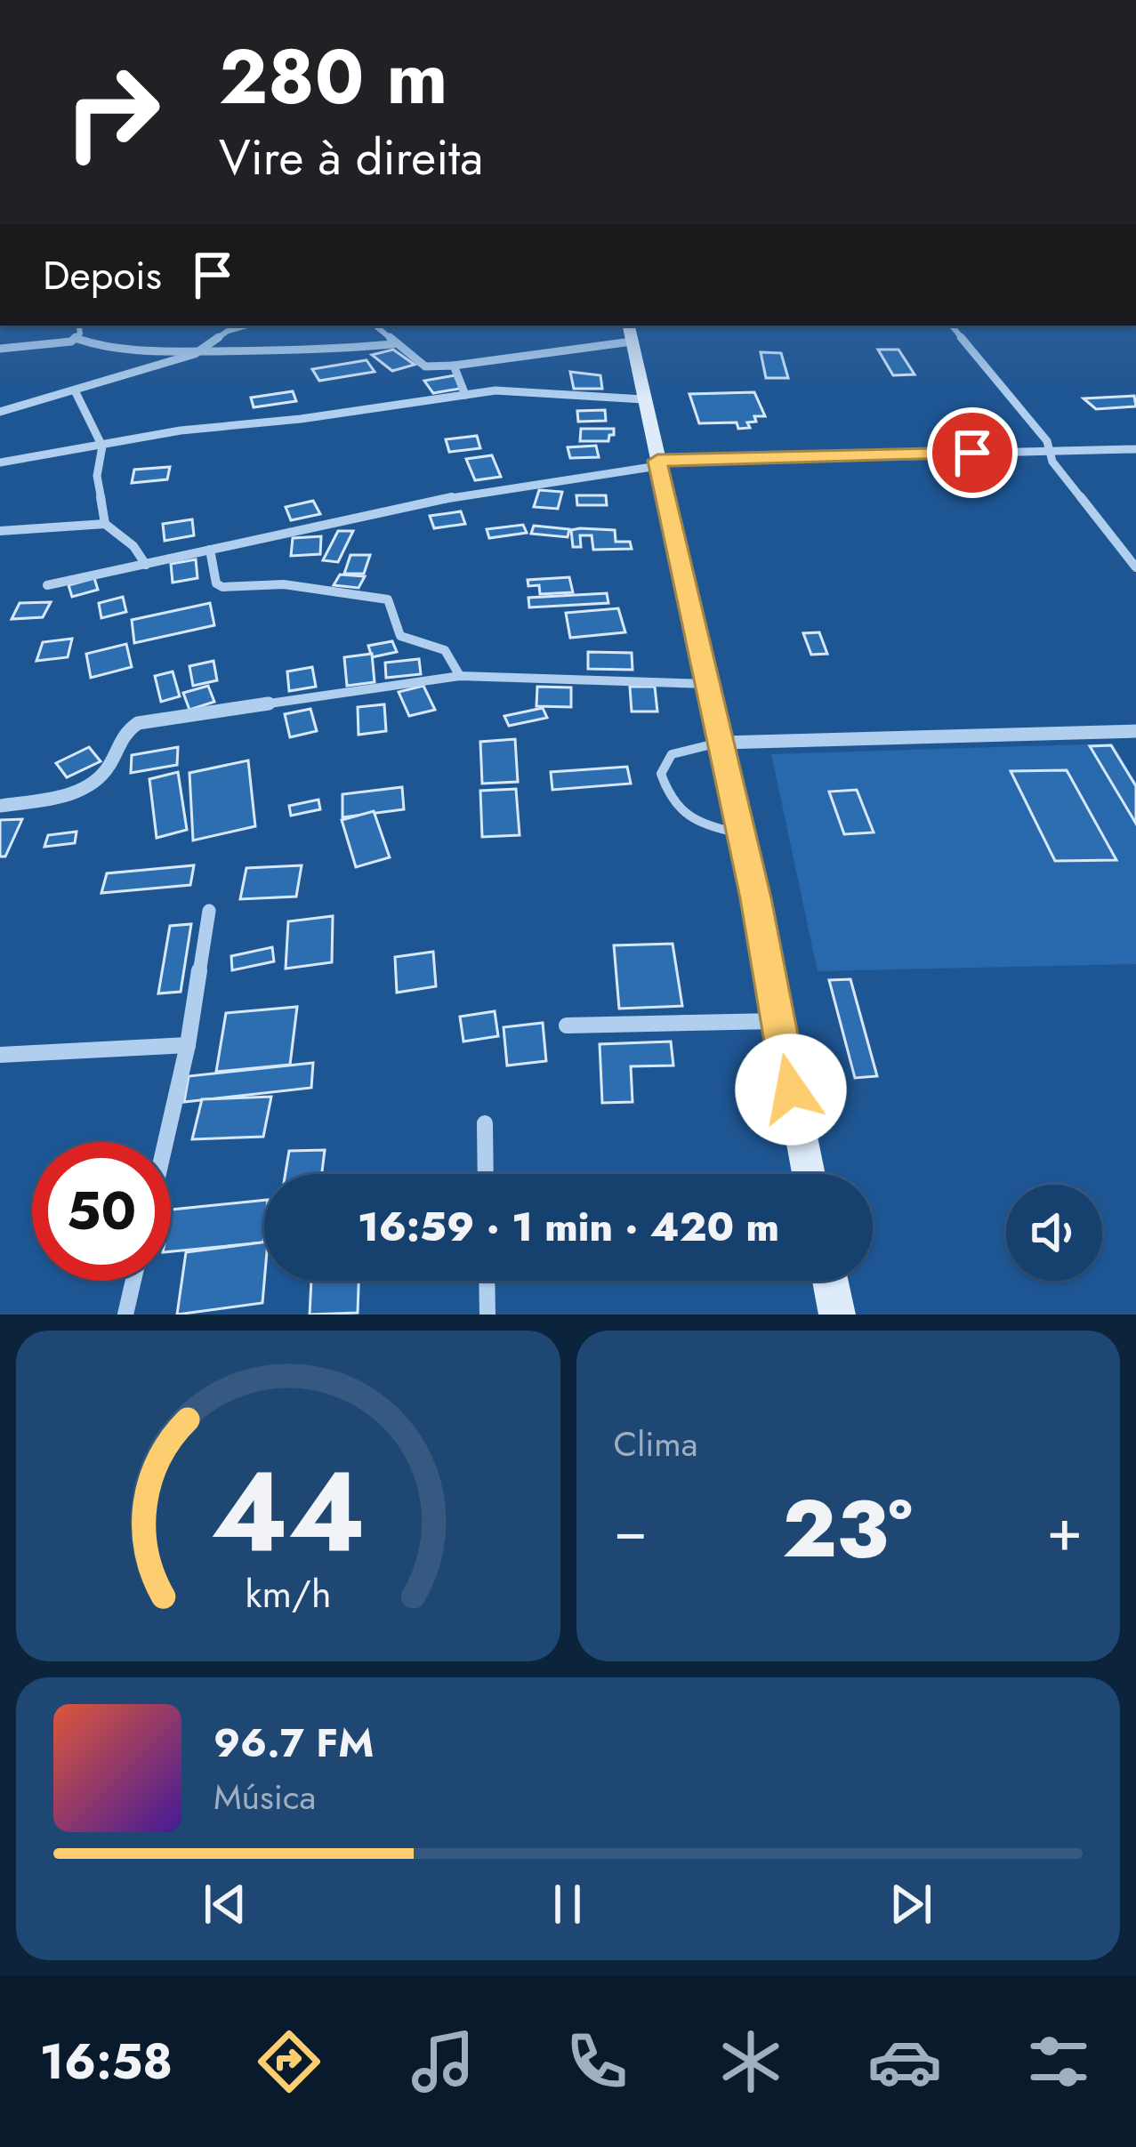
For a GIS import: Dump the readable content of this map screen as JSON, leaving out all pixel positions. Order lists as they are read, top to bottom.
{
  "page": {
    "turn": ["280 m", "Vire à direita"],
    "then": "Depois",
    "limit": "50",
    "trip": "16:59 · 1 min · 420 m",
    "tile": "Clima",
    "heat": ["−", "23°", "+"],
    "song": ["96.7 FM", "Música"],
    "tabs": "16:58",
    "gauge": ["44", "km/h"]
  }
}
